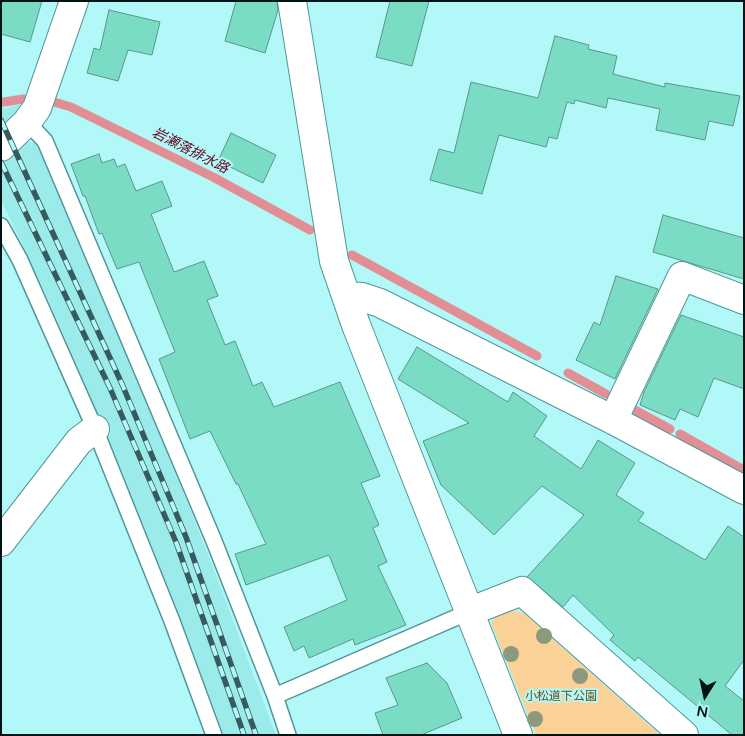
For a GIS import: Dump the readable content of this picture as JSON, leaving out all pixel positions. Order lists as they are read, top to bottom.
{
  "water": ["岩瀬落排水路"],
  "parks": ["小松道下公園"],
  "north": "bottom"
}
